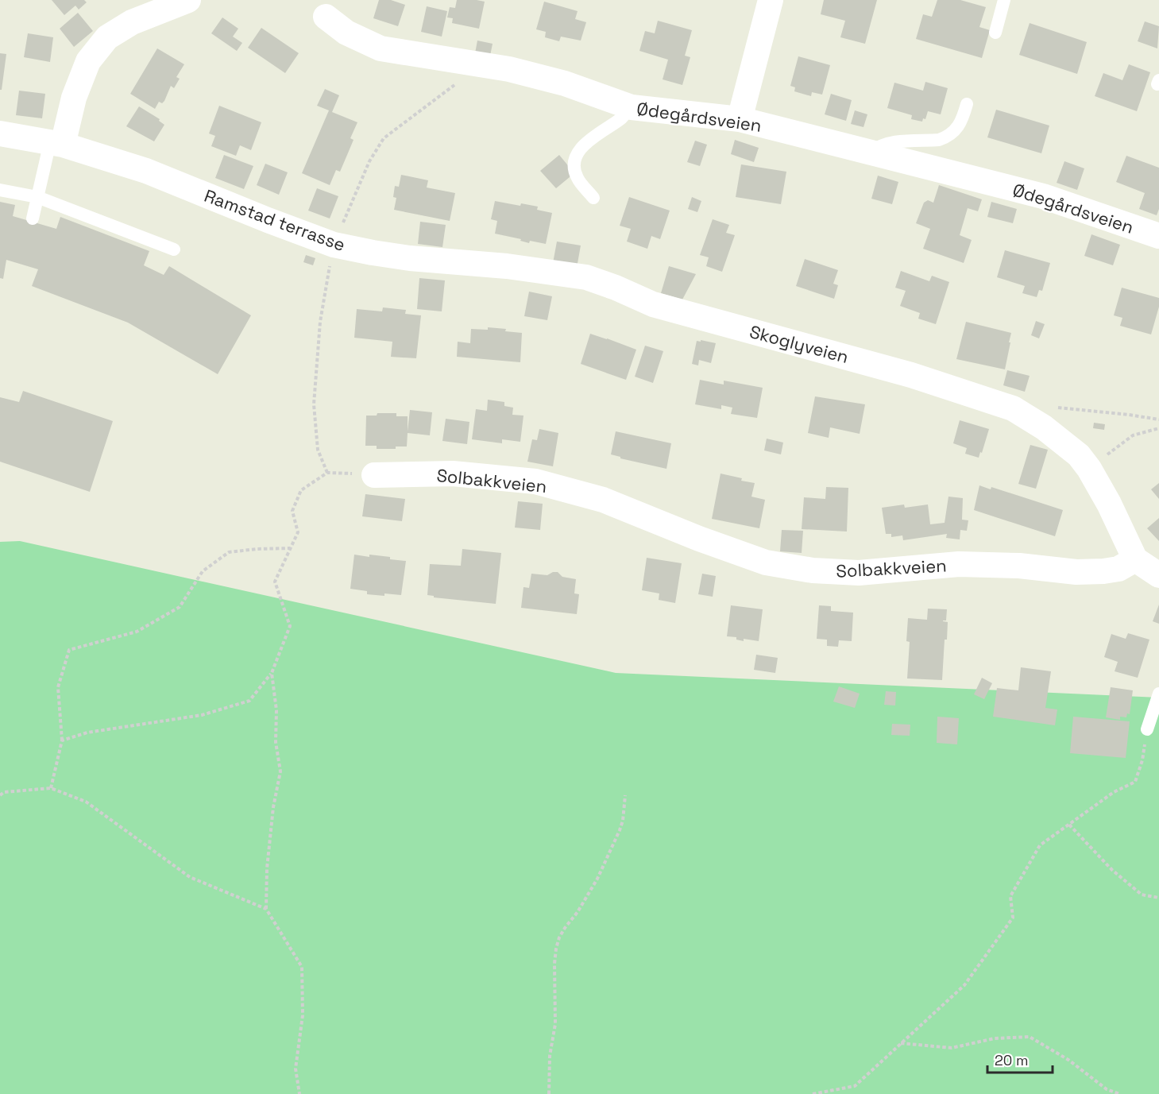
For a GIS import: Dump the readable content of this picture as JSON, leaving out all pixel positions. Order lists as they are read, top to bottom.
{
  "streets": {
    "street": [
      "Ødegårdsveien",
      "Ramstad terrasse",
      "Skoglyveien",
      "Solbakkveien"
    ]
  },
  "crossings": [
    ["Ramstad terrasse", "Skoglyveien"]
  ],
  "scale_bar": "20 m"
}
